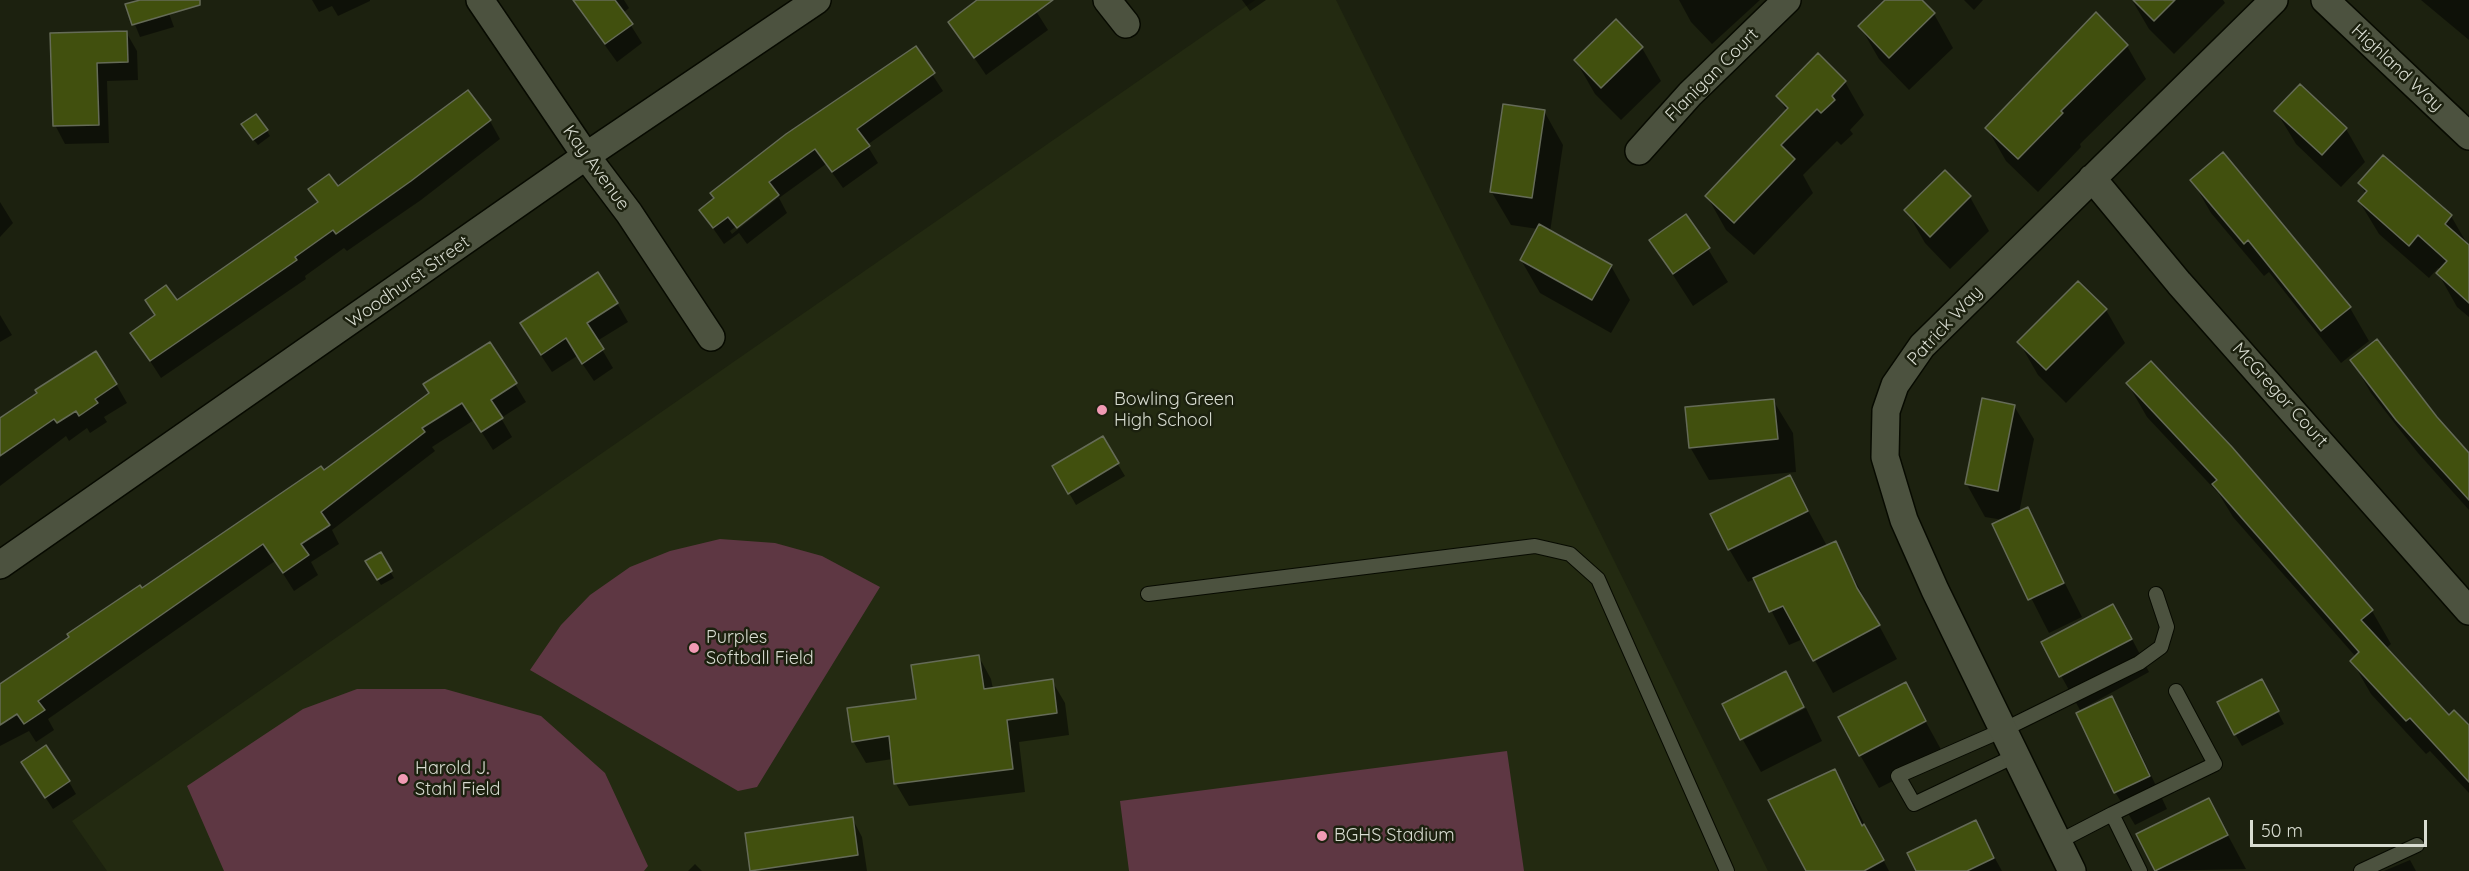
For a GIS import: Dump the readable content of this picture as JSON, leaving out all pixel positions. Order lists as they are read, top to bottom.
{
  "streets": {
    "street": [
      "Highland Way",
      "Flanigan Court",
      "Kay Avenue",
      "Woodhurst Street",
      "Patrick Way",
      "McGregor Court"
    ]
  },
  "crossings": [
    ["Kay Avenue", "Woodhurst Street"],
    ["Patrick Way", "McGregor Court"]
  ],
  "places": [
    "Bowling Green High School",
    "Purples Softball Field",
    "Harold J. Stahl Field",
    "BGHS Stadium"
  ],
  "scale_bar": "50 m"
}
